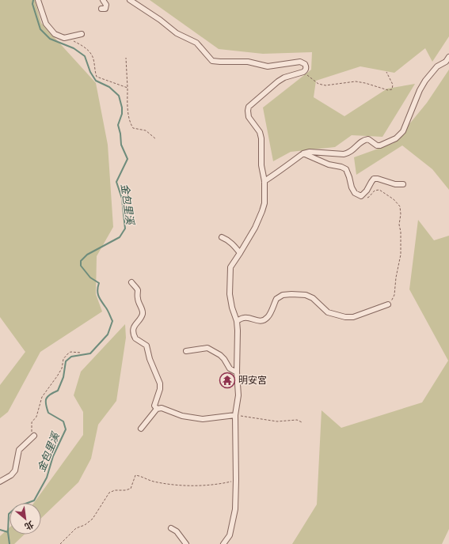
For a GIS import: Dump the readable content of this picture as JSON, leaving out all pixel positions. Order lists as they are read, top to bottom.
{
  "water": ["金包里溪"],
  "places": {
    "temple": ["明安宮"]
  },
  "north": "bottom right"
}
